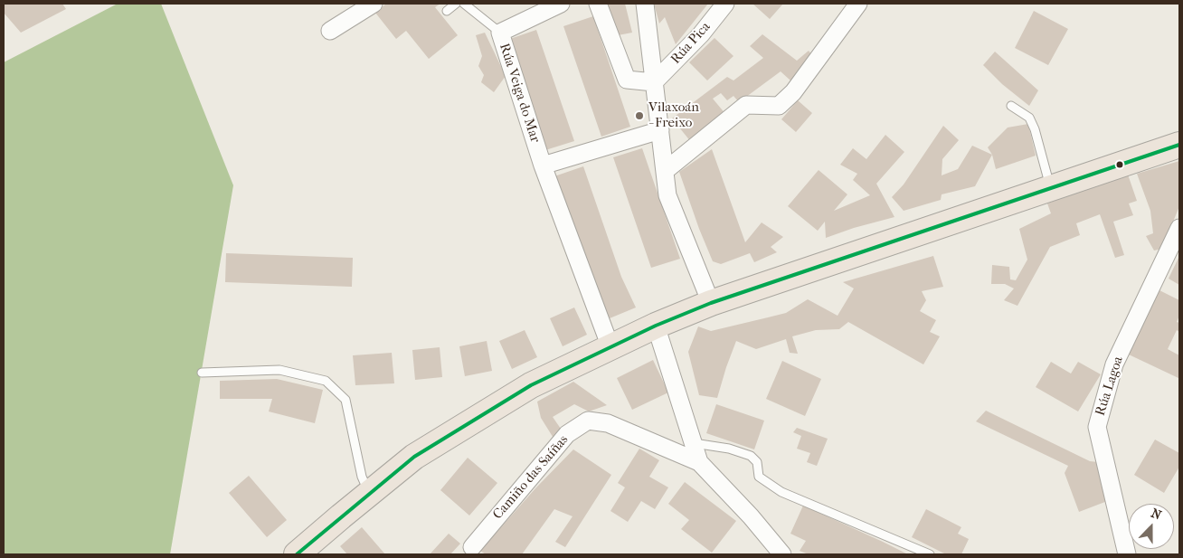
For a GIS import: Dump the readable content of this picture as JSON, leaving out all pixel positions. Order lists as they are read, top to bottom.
{
  "streets": {
    "street": [
      "Rúa Pica",
      "Rúa Veiga do Mar",
      "Rúa Lagoa",
      "Camiño das Saíñas"
    ]
  },
  "places": ["Vilaxoán - Freixo"],
  "north": "top"
}
